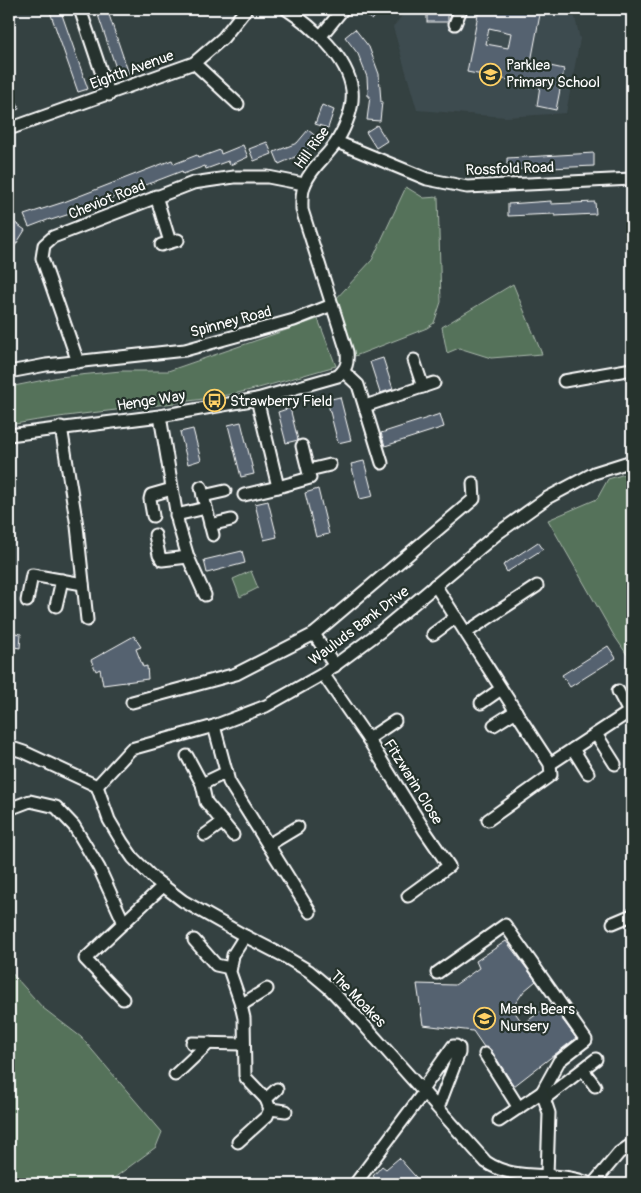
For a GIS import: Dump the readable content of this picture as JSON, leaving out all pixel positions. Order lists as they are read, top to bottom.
{
  "streets": {
    "street": [
      "Eighth Avenue",
      "Hill Rise",
      "Rossfold Road",
      "Cheviot Road",
      "Spinney Road",
      "Henge Way",
      "Wauluds Bank Drive",
      "Fitzwarin Close",
      "The Moakes"
    ]
  },
  "crossings": [
    ["Hill Rise", "Rossfold Road"],
    ["Hill Rise", "Cheviot Road"],
    ["Cheviot Road", "Spinney Road"],
    ["Wauluds Bank Drive", "Fitzwarin Close"],
    ["Wauluds Bank Drive", "The Moakes"]
  ],
  "places": {
    "school or university": ["Parklea Primary School", "Marsh Bears Nursery"],
    "bus stop": ["Strawberry Field"]
  }
}
